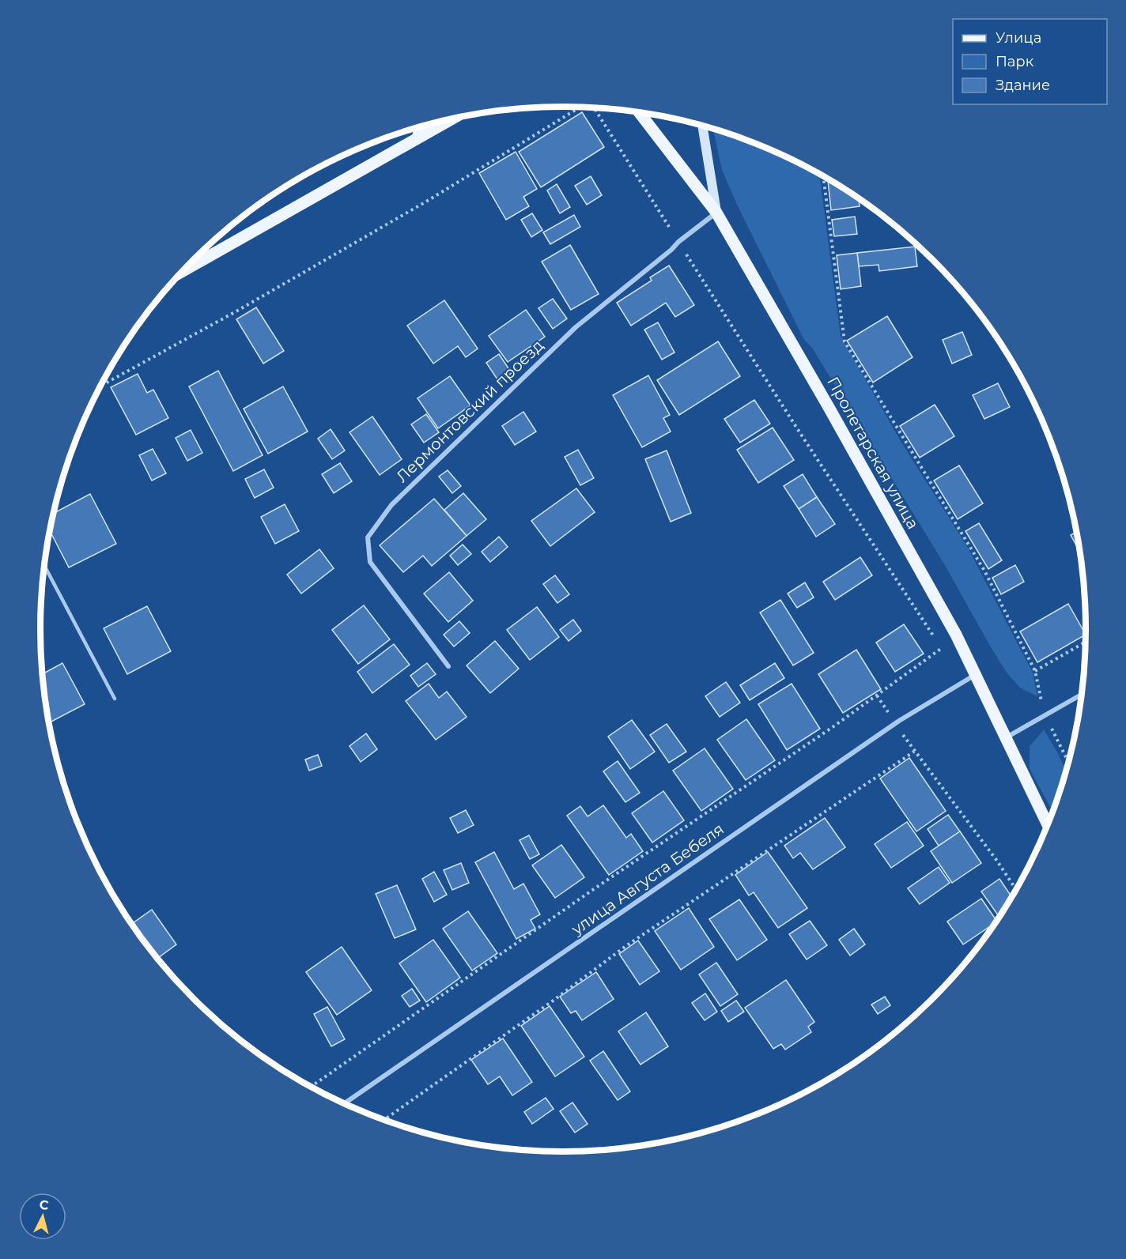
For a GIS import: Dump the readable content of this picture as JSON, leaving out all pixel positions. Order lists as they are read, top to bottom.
{
  "streets": {
    "main road": ["Пролетарская улица"],
    "street": ["Лермонтовский проезд", "улица Августа Бебеля"]
  },
  "crossings": [
    ["Лермонтовский проезд", "Пролетарская улица"],
    ["Пролетарская улица", "улица Августа Бебеля"]
  ],
  "legend": ["Улица", "Парк", "Здание"],
  "north": "top"
}
